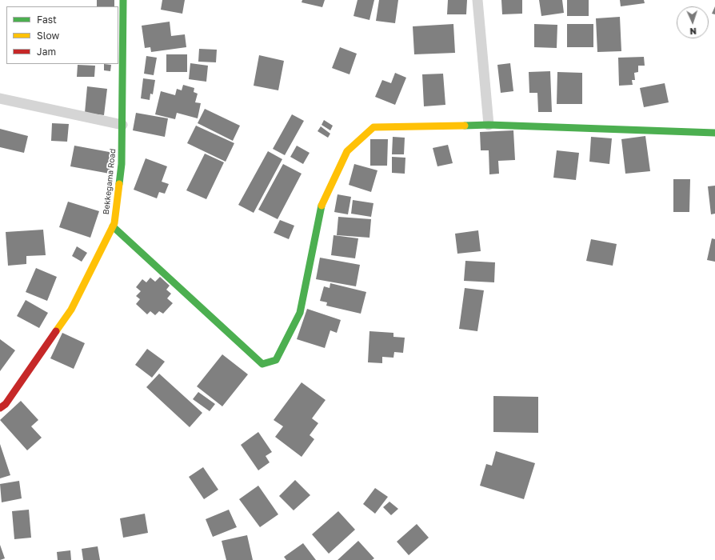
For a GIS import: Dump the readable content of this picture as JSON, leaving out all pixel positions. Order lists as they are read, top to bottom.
{
  "streets": {
    "street": ["Bekkegama Road"]
  },
  "legend": ["Fast", "Slow", "Jam"],
  "north": "bottom"
}
